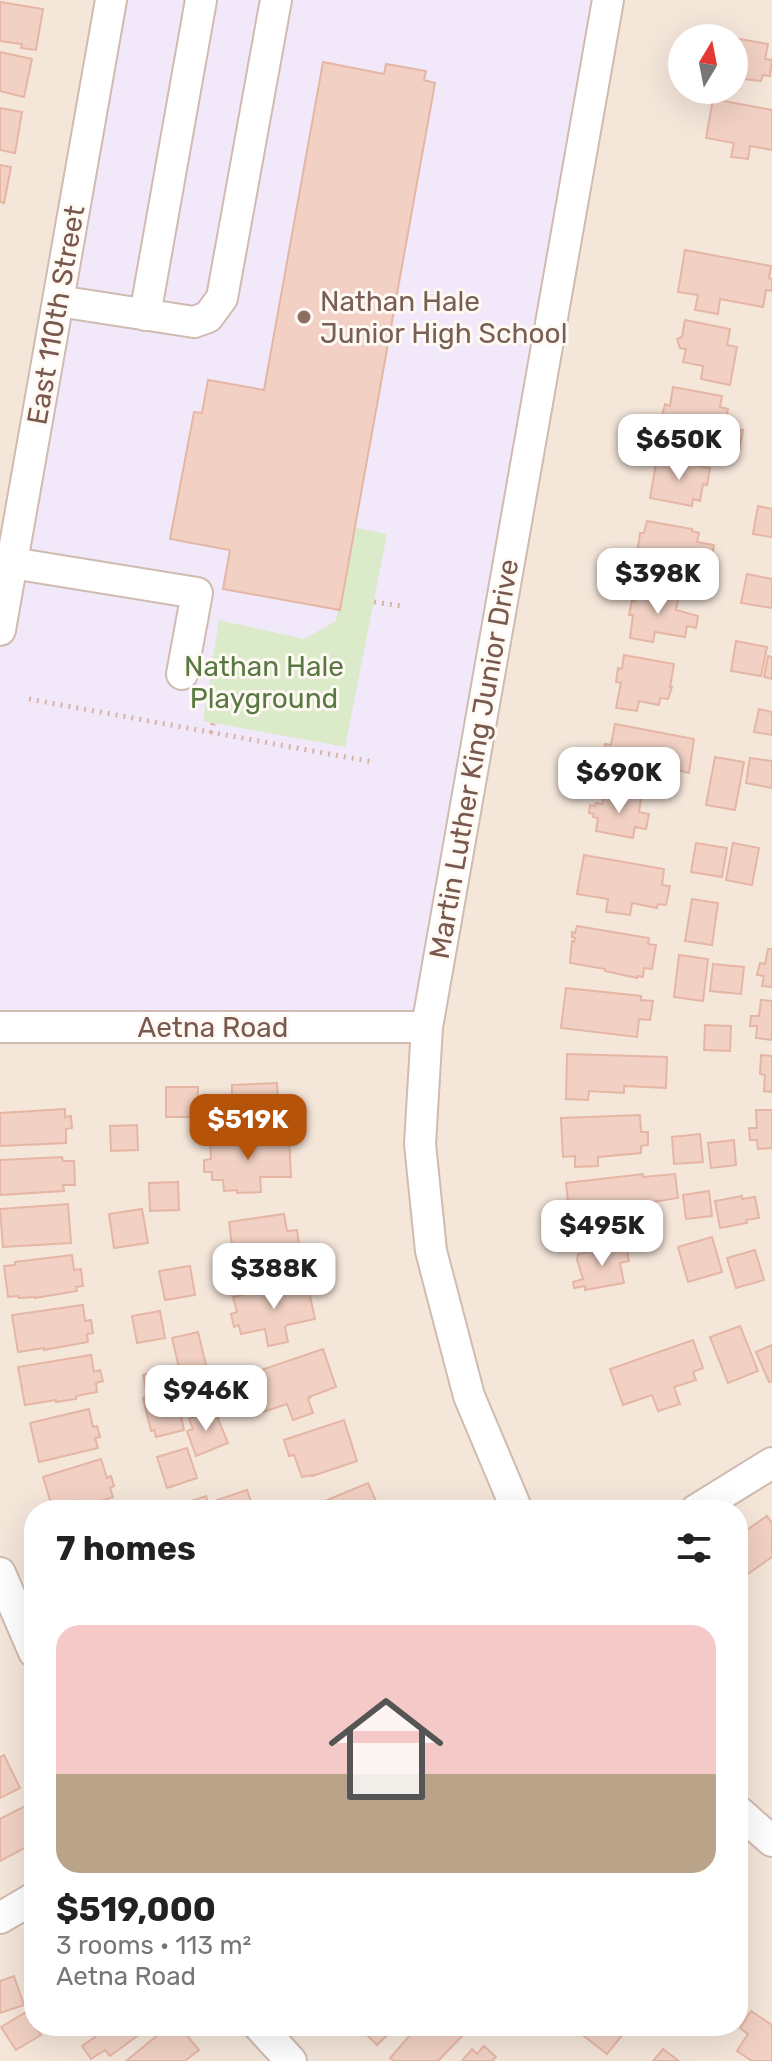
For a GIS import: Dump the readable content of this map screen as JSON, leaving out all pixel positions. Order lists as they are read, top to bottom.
{
  "streets": {
    "street": ["East 110th Street", "Martin Luther King Junior Drive", "Aetna Road"]
  },
  "crossings": [
    ["Martin Luther King Junior Drive", "Aetna Road"]
  ],
  "parks": ["Nathan Hale Playground"],
  "places": ["Nathan Hale Junior High School"],
  "north": "top",
  "page": {
    "price": [
      "$650K",
      "$398K",
      "$690K",
      "$519K",
      "$495K",
      "$388K",
      "$946K"
    ],
    "heading": "7 homes",
    "list": [
      {
        "name": "$519,000",
        "note": "3 rooms · 113 m² · Aetna Road"
      }
    ]
  }
}
